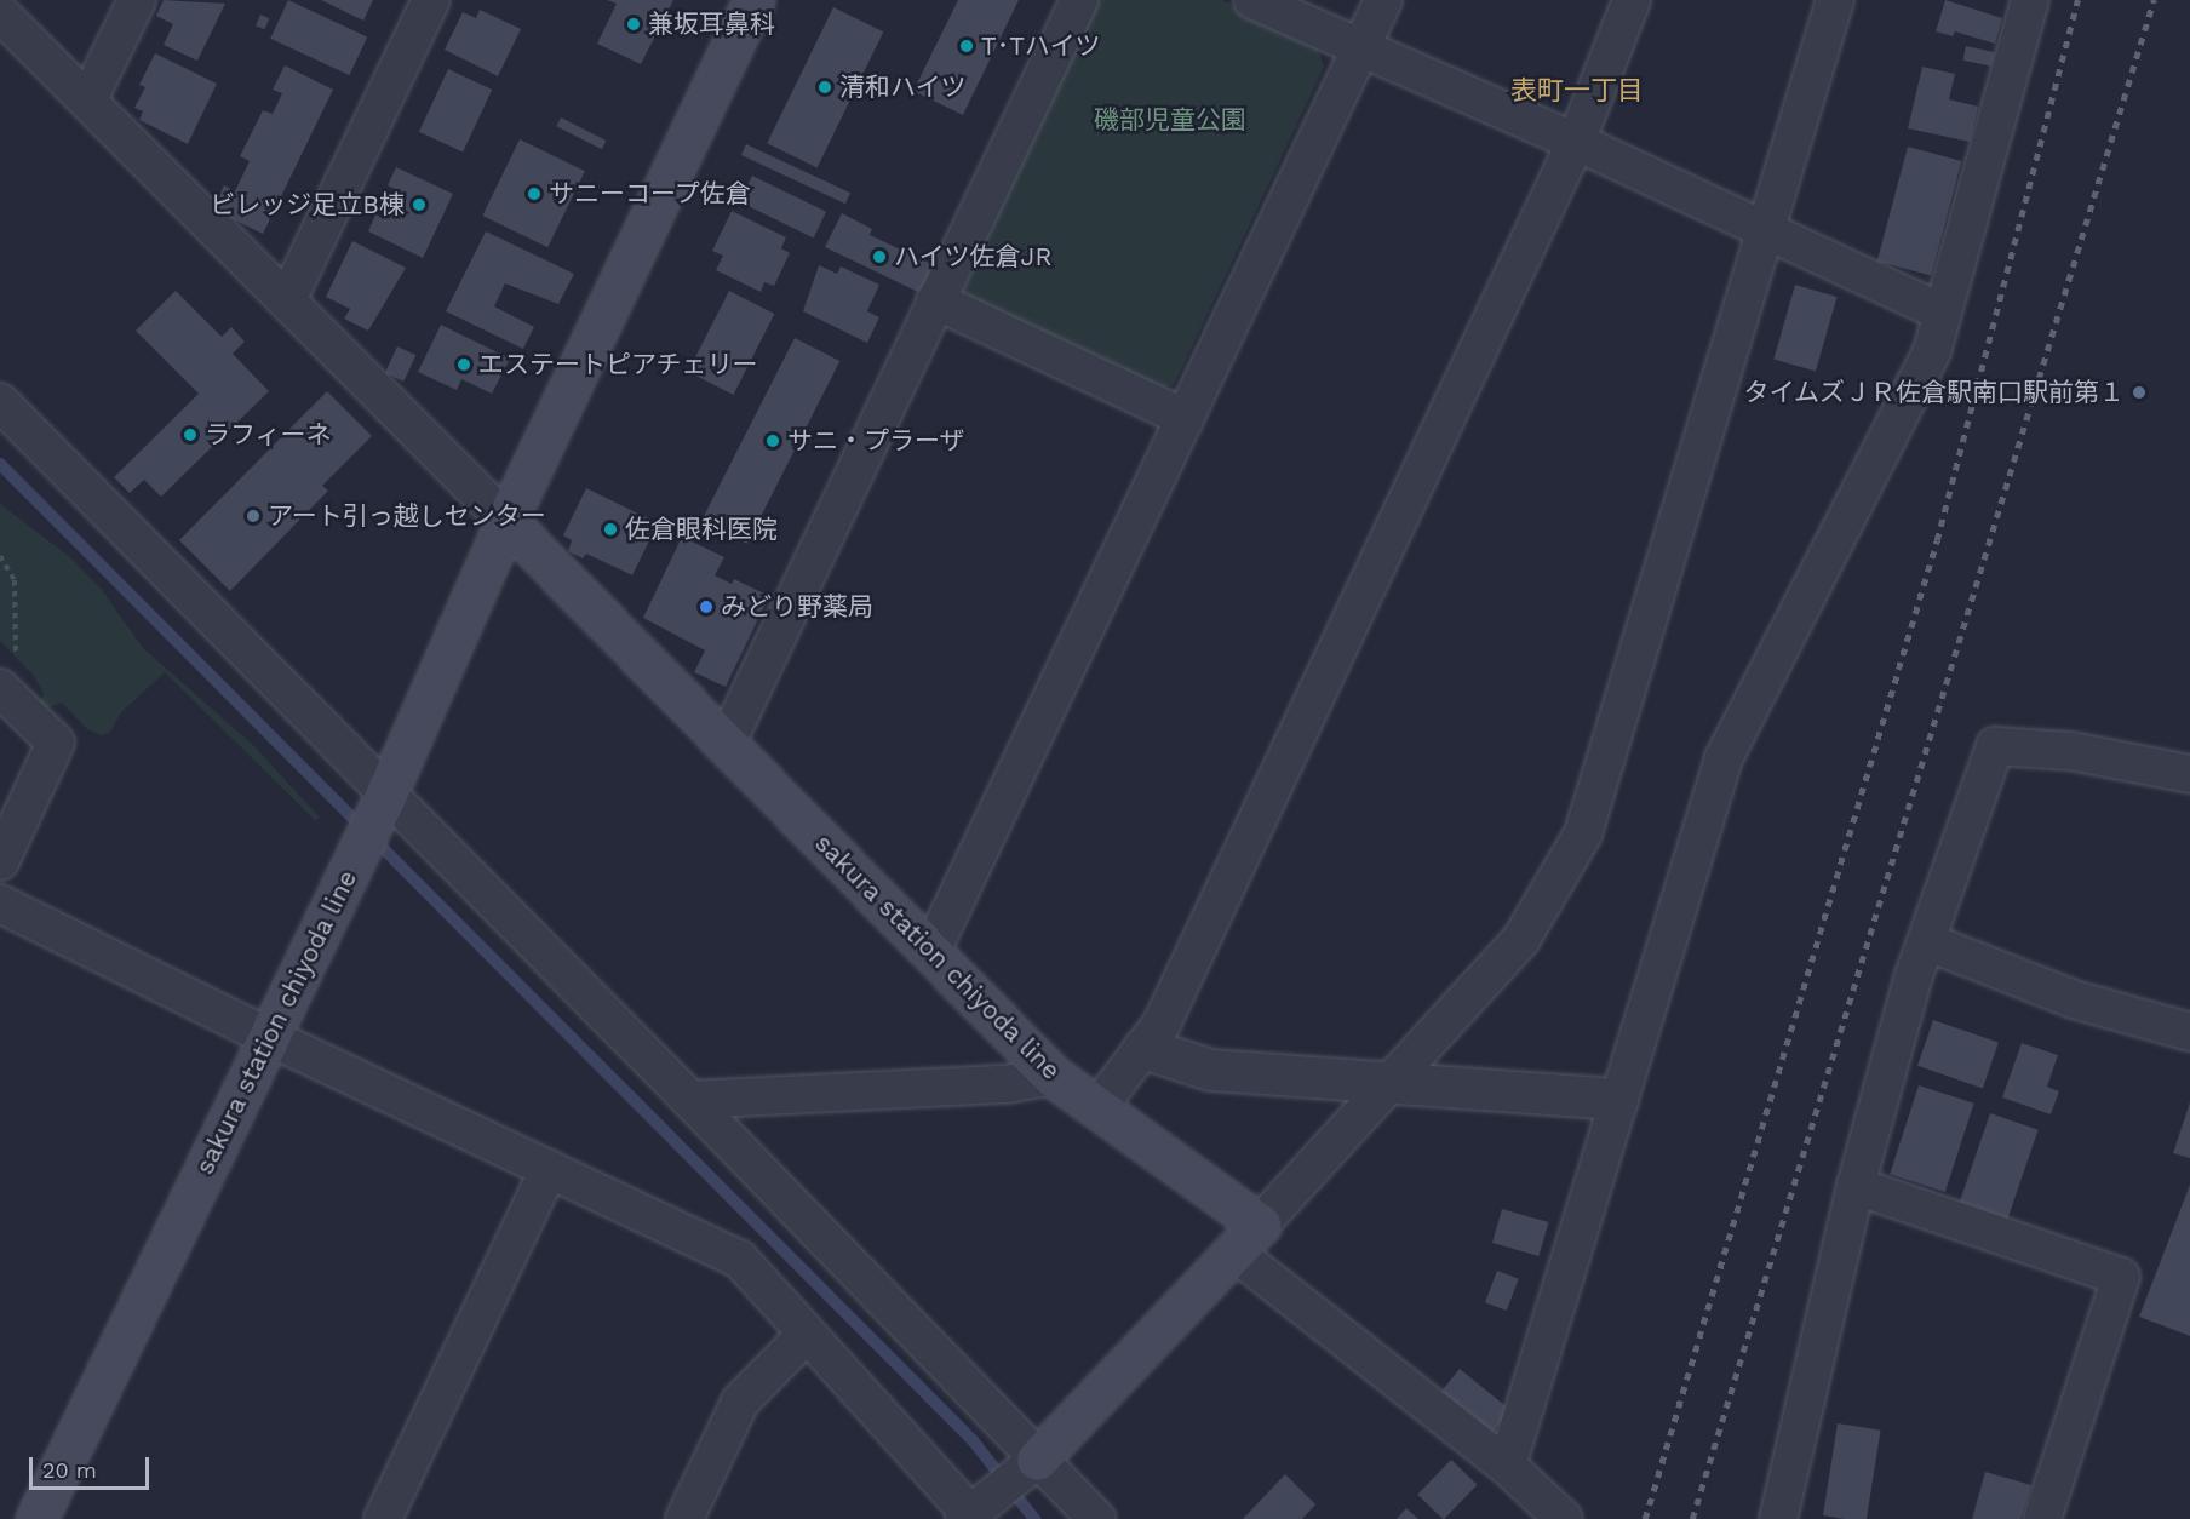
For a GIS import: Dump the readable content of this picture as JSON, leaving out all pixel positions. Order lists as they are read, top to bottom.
{
  "streets": {
    "main road": ["sakura station chiyoda line"]
  },
  "districts": ["表町一丁目"],
  "parks": ["磯部児童公園"],
  "places": [
    "兼坂耳鼻科",
    "T･Tハイツ",
    "清和ハイツ",
    "サニーコープ佐倉",
    "ビレッジ足立B棟",
    "ハイツ佐倉JR",
    "エステートピアチェリー",
    "タイムズＪＲ佐倉駅南口駅前第１",
    "ラフィーネ",
    "サニ・プラーザ",
    "アート引っ越しセンター",
    "佐倉眼科医院",
    "みどり野薬局"
  ],
  "scale_bar": "20 m"
}
